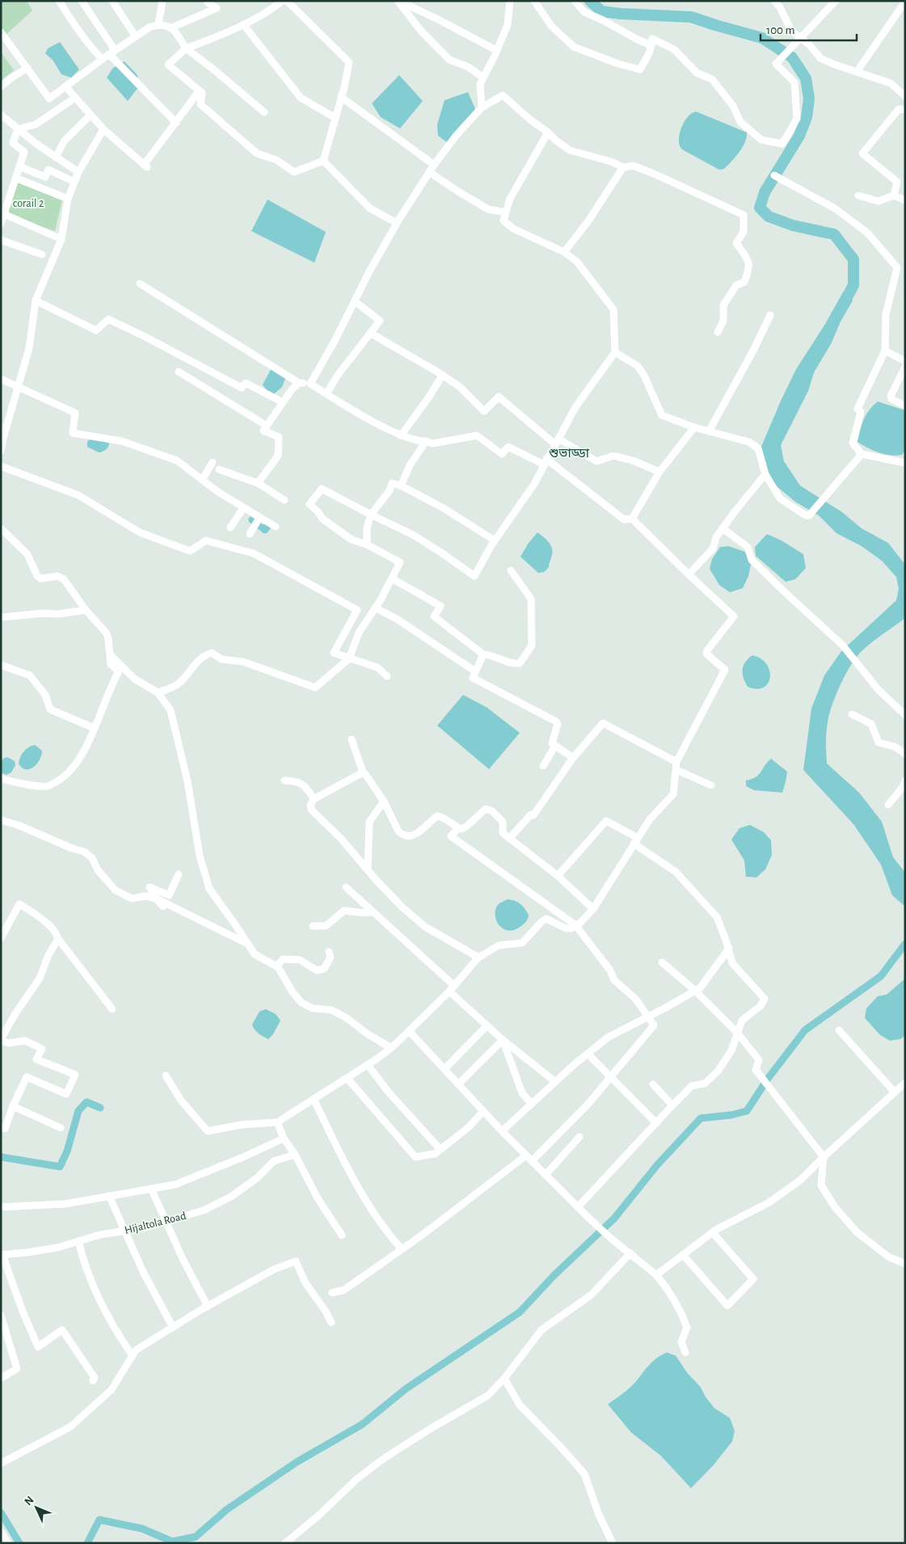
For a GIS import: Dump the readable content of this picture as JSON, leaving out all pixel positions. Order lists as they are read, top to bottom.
{
  "streets": {
    "street": ["Hijaltola Road"]
  },
  "districts": ["শুভাড্ডা"],
  "parks": ["corail 2"],
  "scale_bar": "100 m",
  "north": "top left"
}
